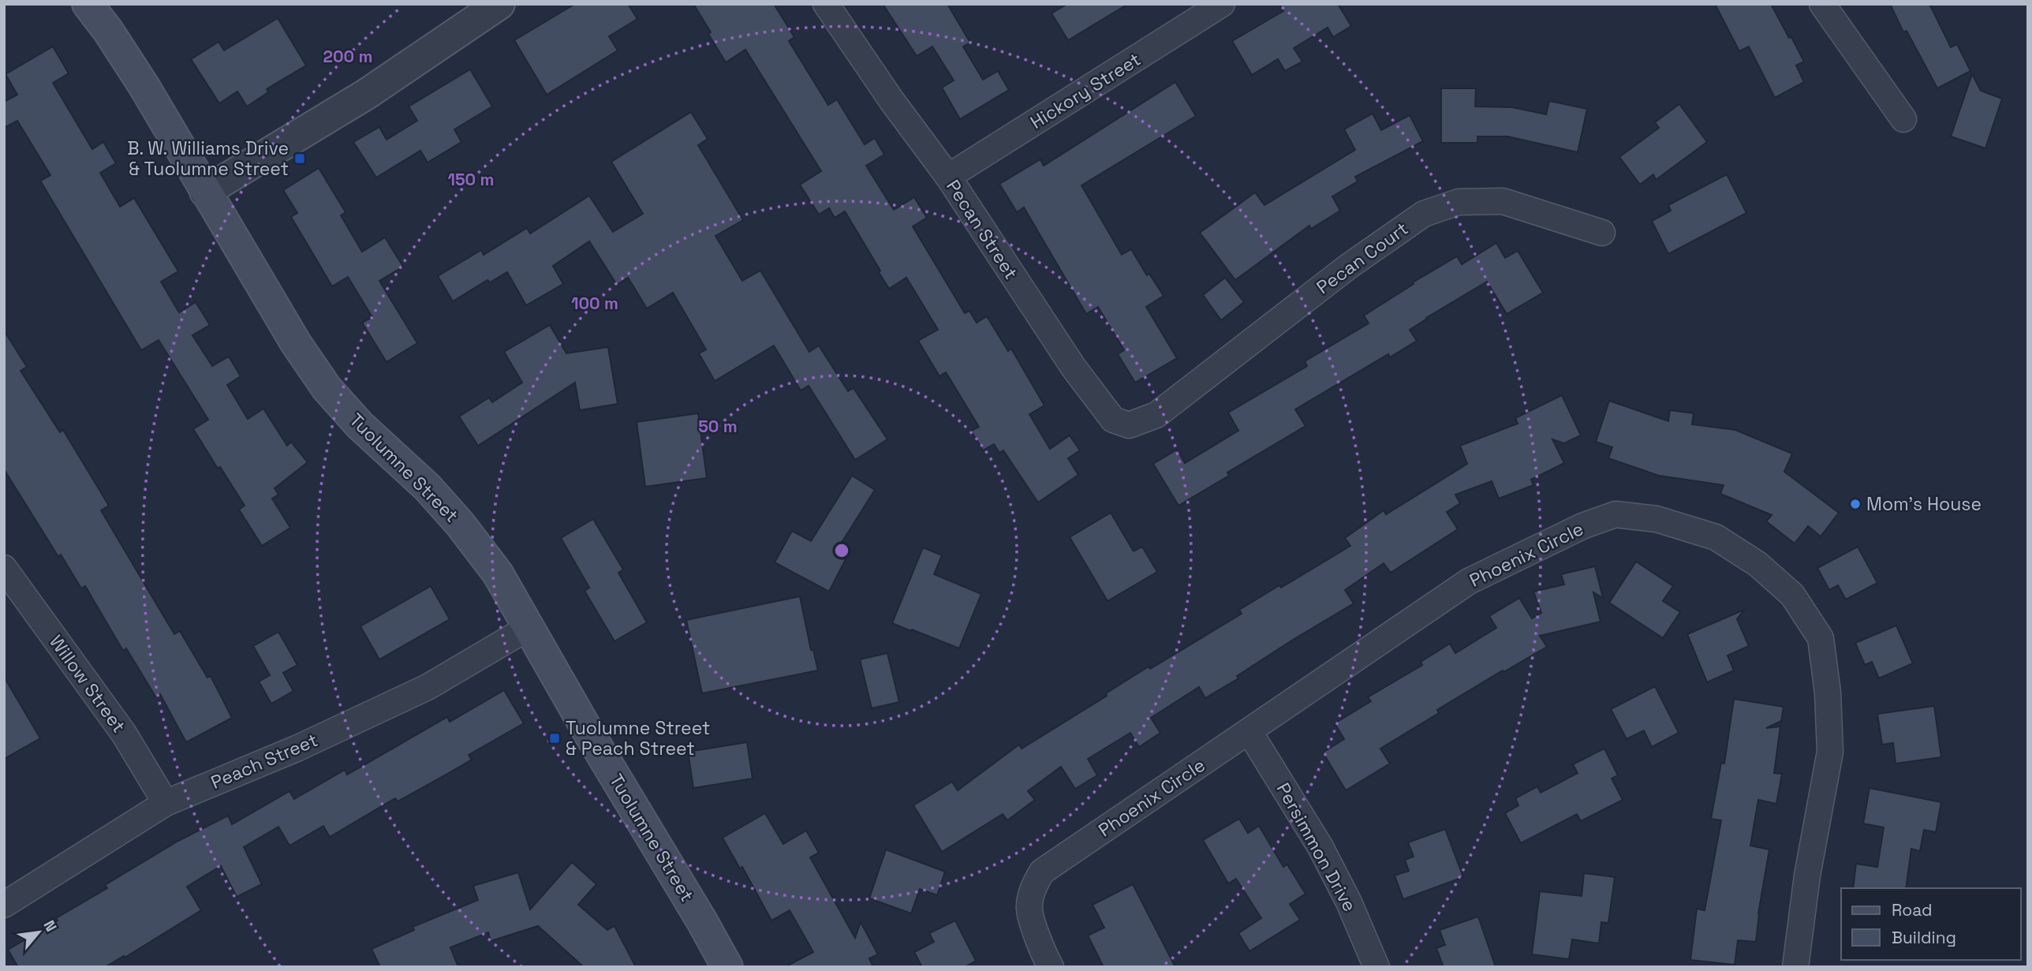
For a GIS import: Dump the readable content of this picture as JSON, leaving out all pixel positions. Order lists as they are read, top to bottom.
{
  "streets": {
    "main road": ["Tuolumne Street"],
    "street": [
      "Hickory Street",
      "Pecan Street",
      "Pecan Court",
      "Phoenix Circle",
      "Willow Street",
      "Peach Street",
      "Persimmon Drive"
    ]
  },
  "crossings": [
    ["Hickory Street", "Pecan Street"],
    ["Pecan Street", "Pecan Court"],
    ["Tuolumne Street", "Peach Street"],
    ["Phoenix Circle", "Persimmon Drive"],
    ["Willow Street", "Peach Street"]
  ],
  "places": {
    "transit": ["B. W. Williams Drive & Tuolumne Street", "Tuolumne Street & Peach Street"],
    "other": ["Mom’s House"]
  },
  "legend": ["Road", "Building"],
  "north": "top right",
  "rings": [
    "200 m",
    "150 m",
    "100 m",
    "50 m"
  ]
}
